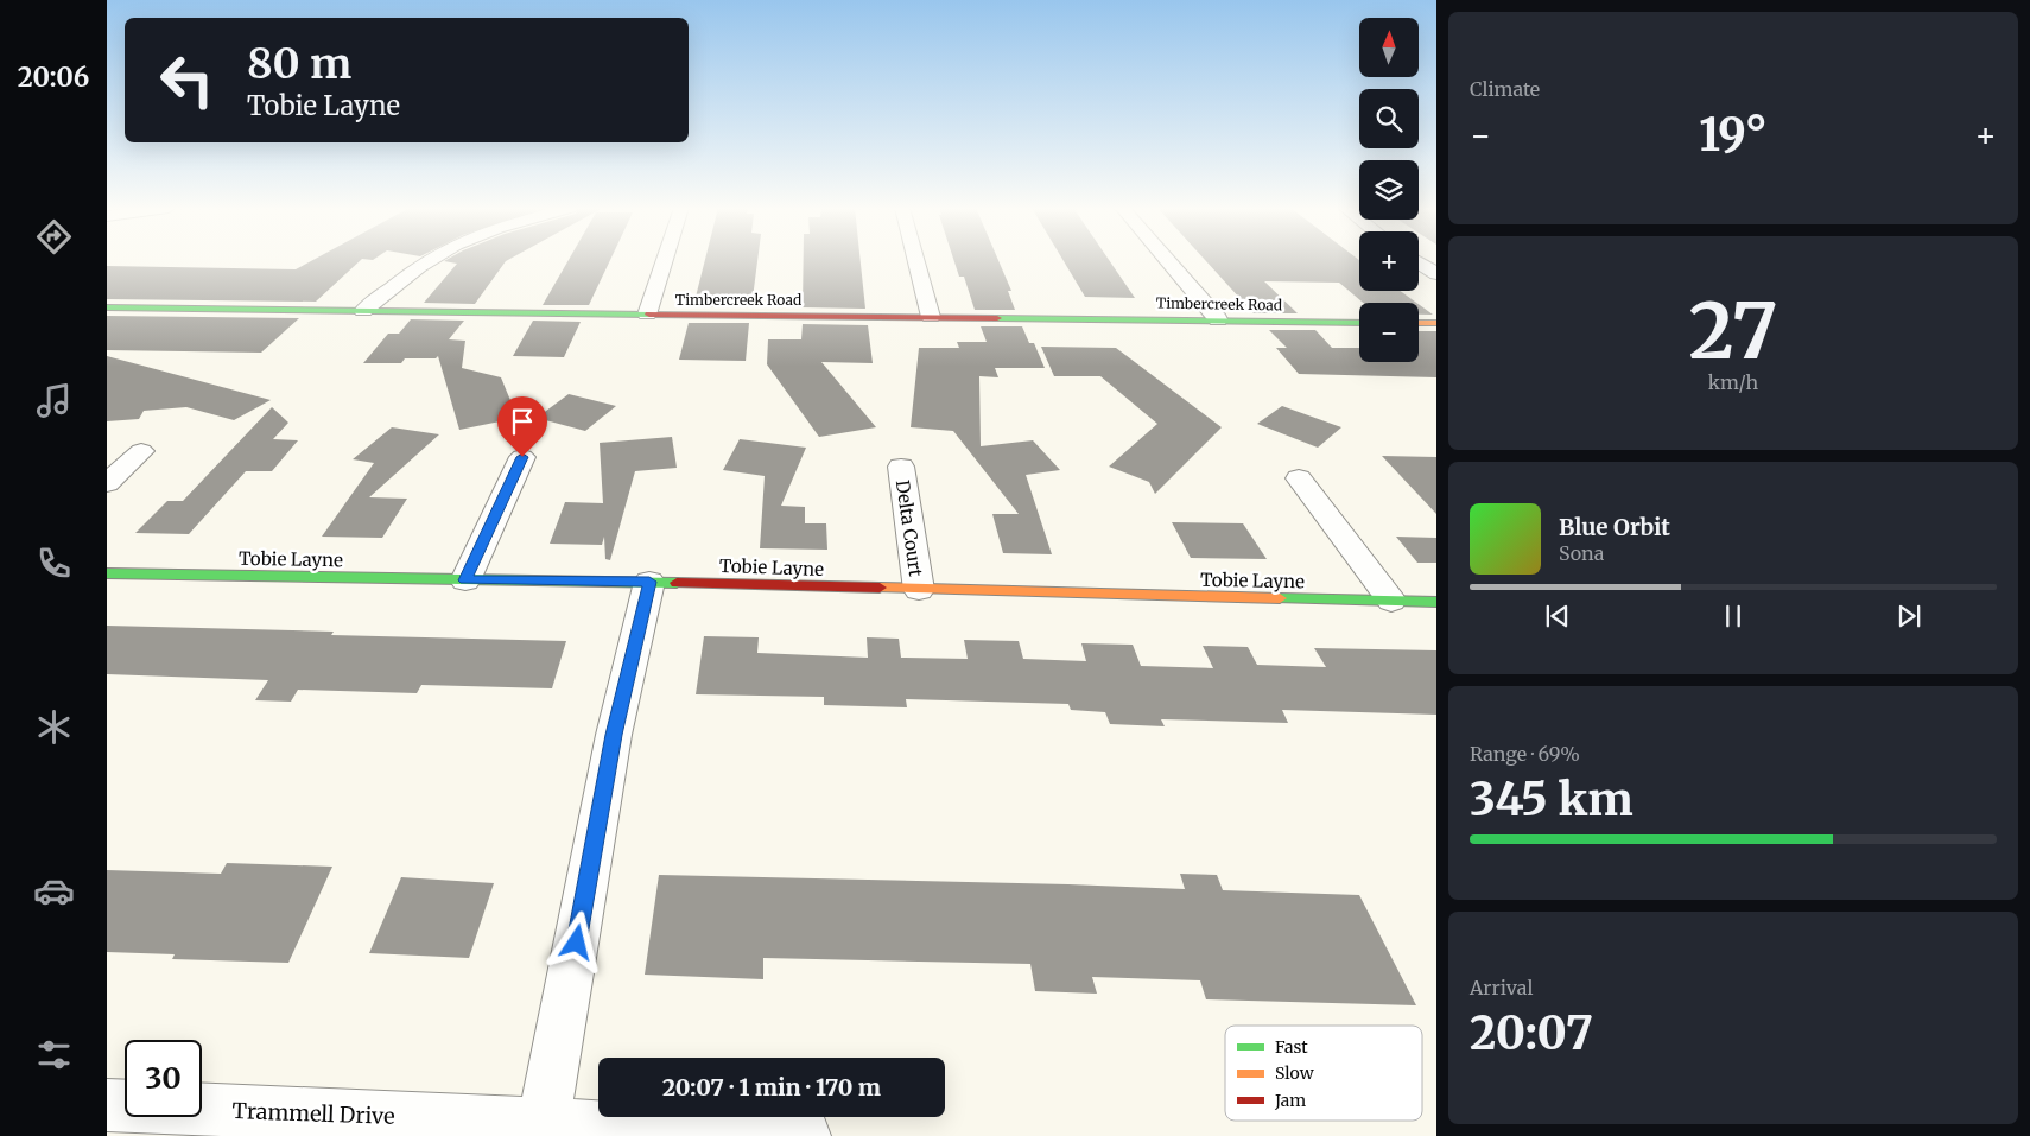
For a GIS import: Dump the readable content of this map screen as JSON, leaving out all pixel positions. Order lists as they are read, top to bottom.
{
  "streets": {
    "street": [
      "Timbercreek Road",
      "Delta Court",
      "Tobie Layne",
      "Trammell Drive"
    ]
  },
  "crossings": [
    ["Delta Court", "Tobie Layne"]
  ],
  "legend": ["Fast", "Slow", "Jam"],
  "north": "top",
  "page": {
    "tabs": "20:06",
    "tile": [
      "Climate",
      ["27", "km/h"],
      ["Range · 69%", "345 km"],
      ["Arrival", "20:07"]
    ],
    "map_buttons": ["+", "−"],
    "turn": ["80 m", "Tobie Layne"],
    "heat": ["−", "19°", "+"],
    "song": ["Blue Orbit", "Sona"],
    "limit": "30",
    "trip": "20:07 · 1 min · 170 m"
  }
}
